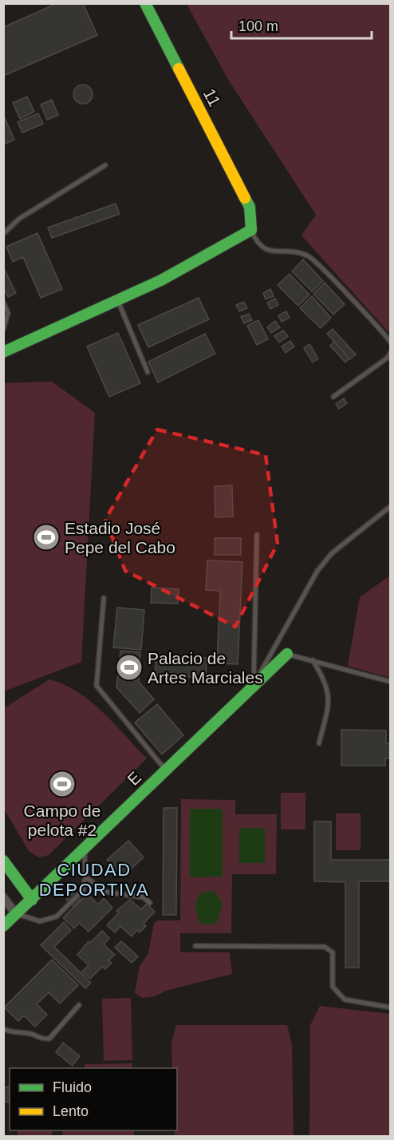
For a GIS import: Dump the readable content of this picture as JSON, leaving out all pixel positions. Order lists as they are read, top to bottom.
{
  "streets": {
    "street": ["11", "E"]
  },
  "districts": ["CIUDAD DEPORTIVA"],
  "places": {
    "sports": ["Estadio José Pepe del Cabo", "Palacio de Artes Marciales", "Campo de pelota #2"]
  },
  "legend": ["Fluido", "Lento"],
  "scale_bar": "100 m"
}
